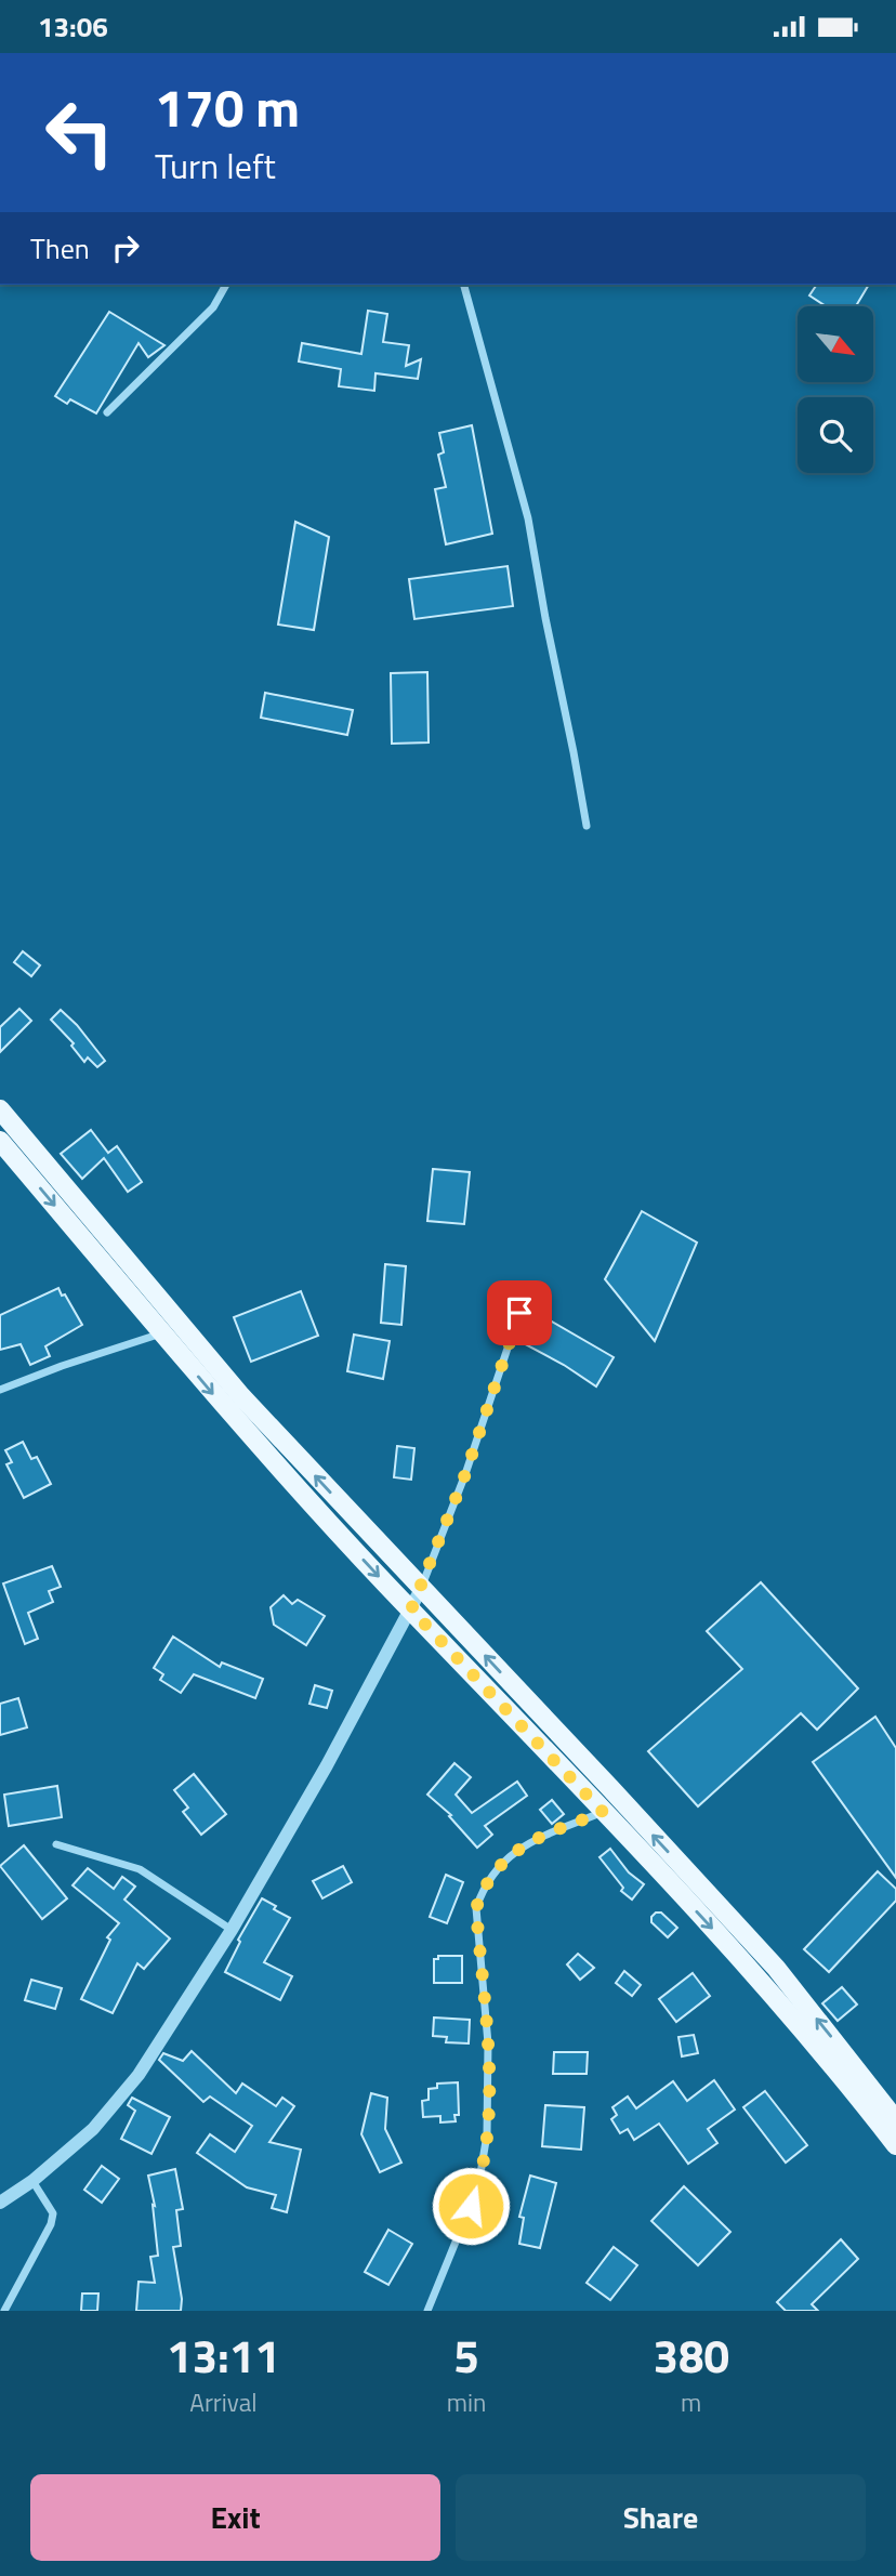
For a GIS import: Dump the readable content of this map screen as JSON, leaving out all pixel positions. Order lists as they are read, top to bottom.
{
  "north": "bottom right",
  "page": {
    "status": "13:06",
    "turn": ["170 m", "Turn left"],
    "then": "Then",
    "eta": [
      "13:11",
      "Arrival",
      "5",
      "min",
      "380",
      "m"
    ],
    "buttons": ["Exit", "Share"]
  }
}
